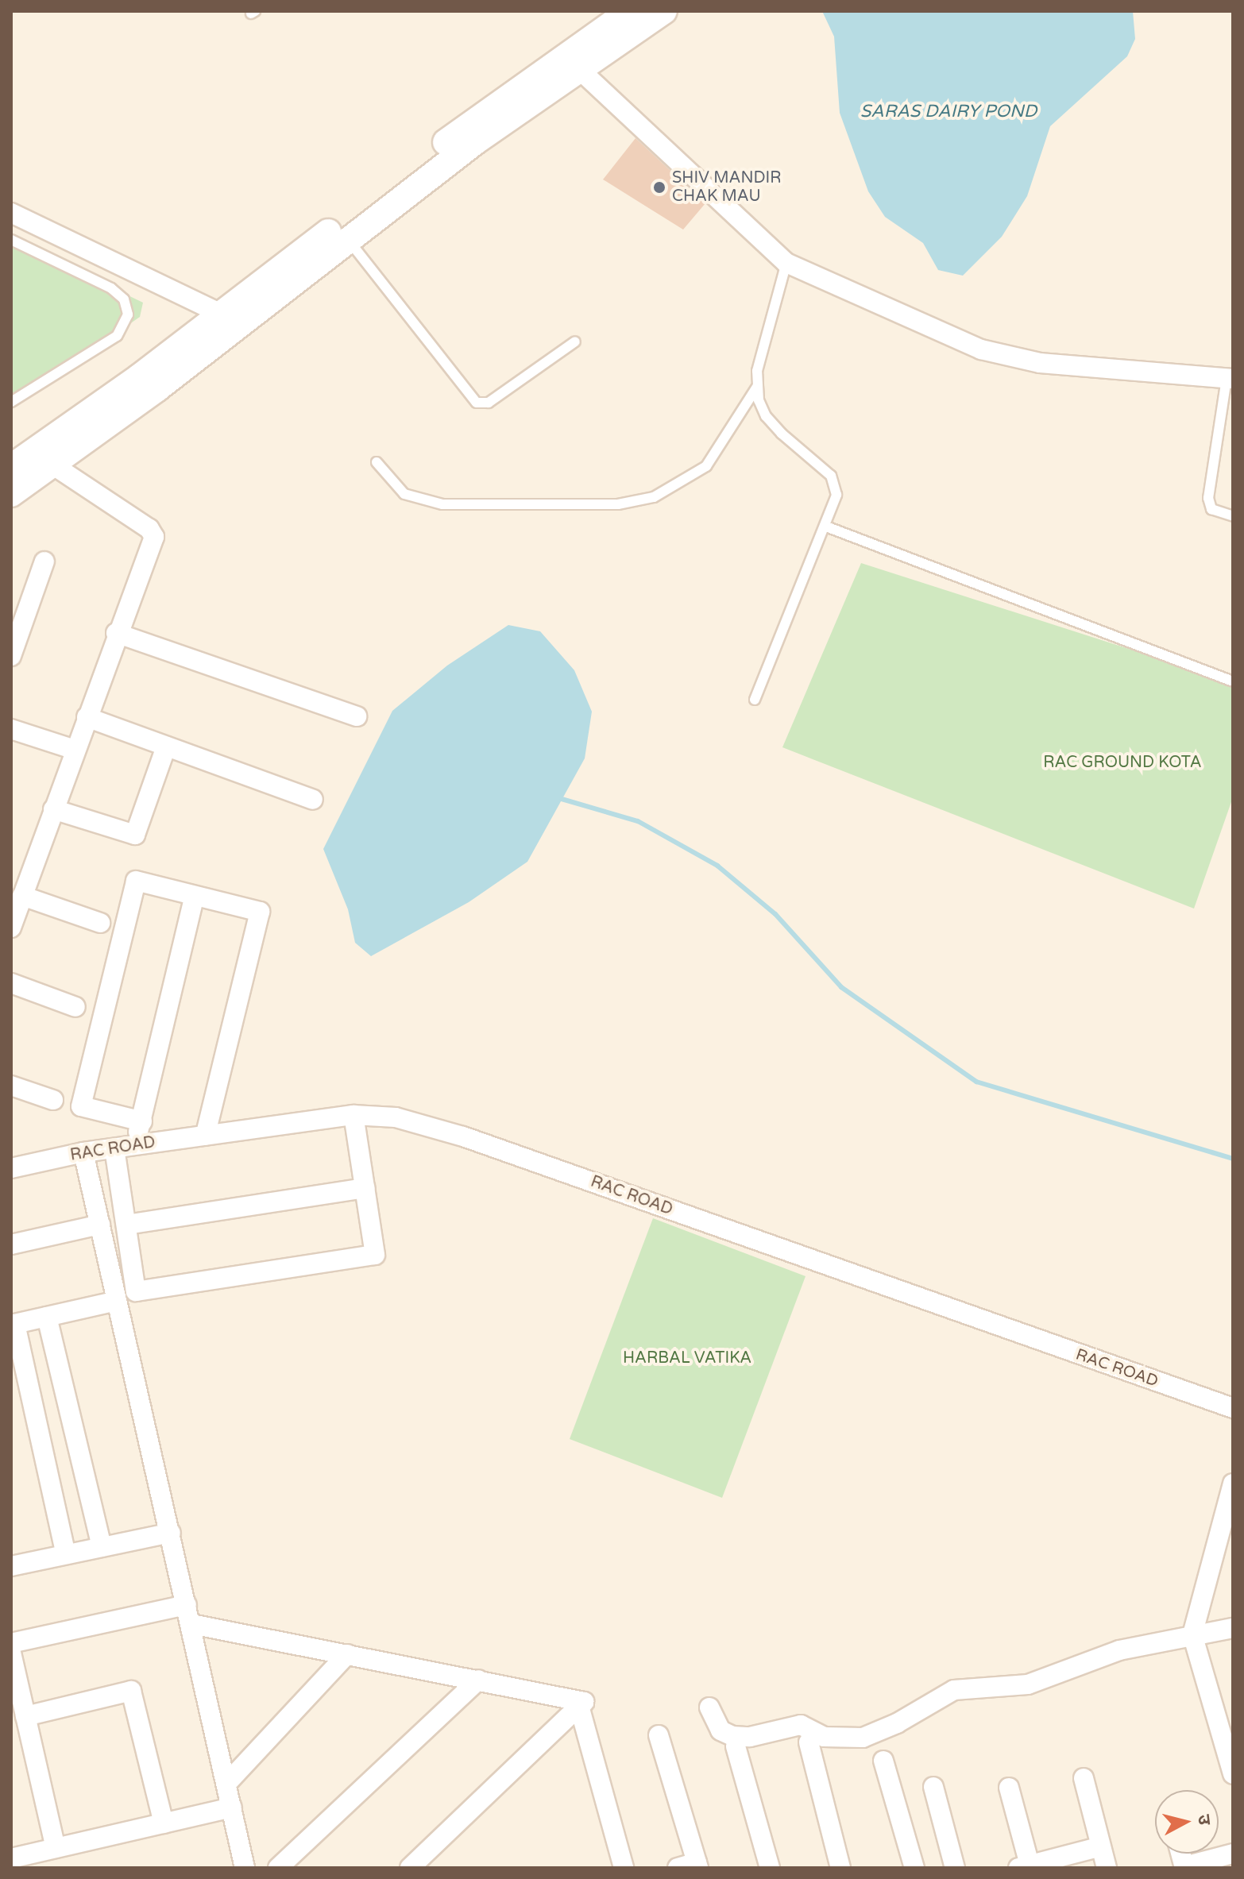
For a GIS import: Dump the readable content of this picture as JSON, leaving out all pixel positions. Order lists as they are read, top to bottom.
{
  "streets": {
    "street": ["RAC ROAD"]
  },
  "water": ["SARAS DAIRY POND"],
  "parks": ["RAC GROUND KOTA", "HARBAL VATIKA"],
  "places": ["SHIV MANDIR CHAK MAU"],
  "north": "right"
}
